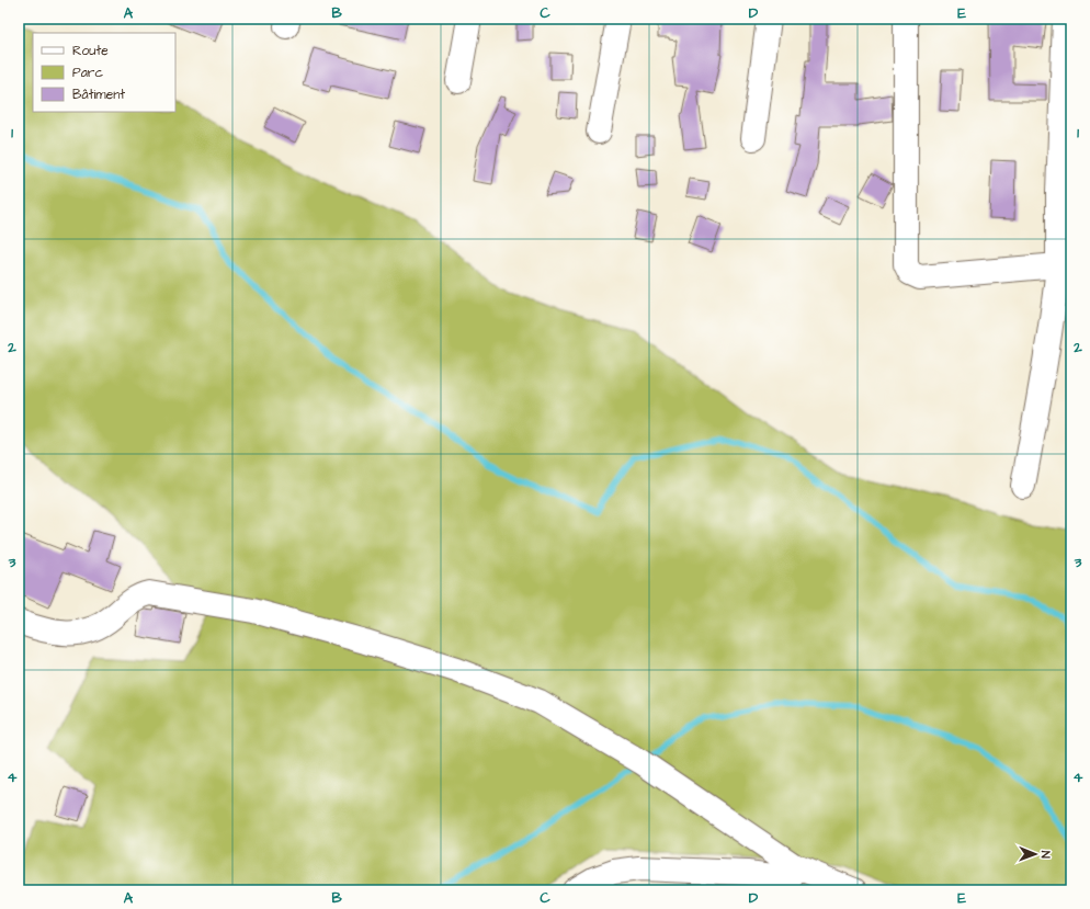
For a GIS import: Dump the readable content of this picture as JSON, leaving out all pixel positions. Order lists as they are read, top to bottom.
{
  "legend": ["Route", "Parc", "Bâtiment"],
  "north": "right",
  "grid": {
    "columns": [
      "A",
      "B",
      "C",
      "D",
      "E"
    ],
    "rows": [
      "1",
      "2",
      "3",
      "4"
    ]
  }
}
